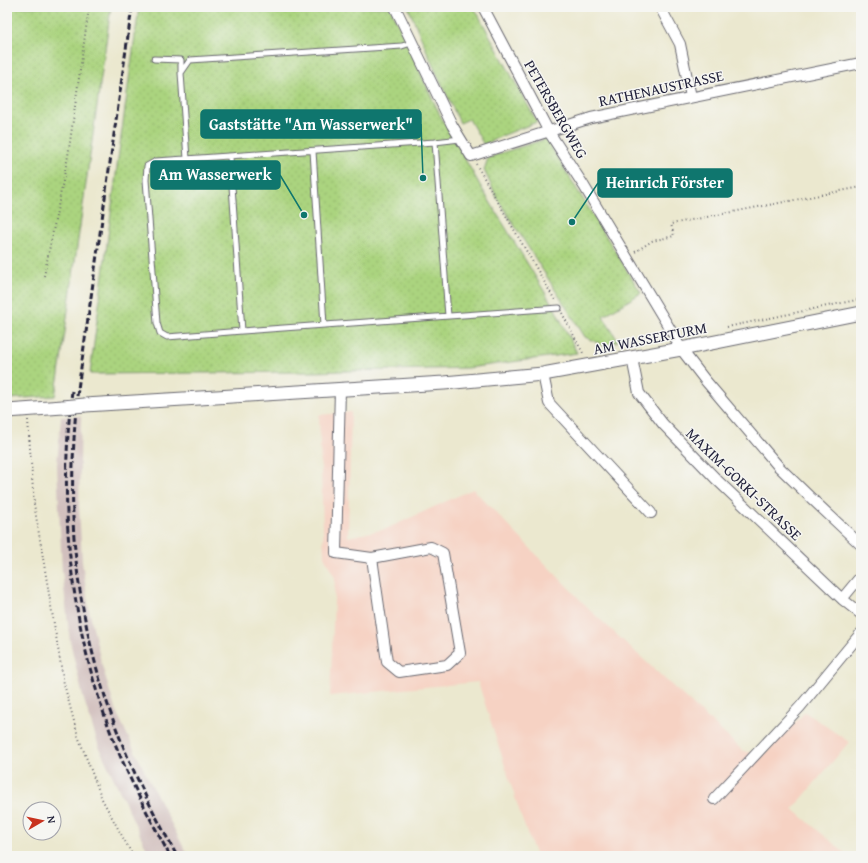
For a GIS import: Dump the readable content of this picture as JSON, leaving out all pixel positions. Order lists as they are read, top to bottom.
{
  "streets": {
    "street": [
      "RATHENAUSTRASSE",
      "PETERSBERGWEG",
      "AM WASSERTURM",
      "MAXIM-GORKI-STRASSE"
    ]
  },
  "crossings": [
    ["RATHENAUSTRASSE", "PETERSBERGWEG"],
    ["PETERSBERGWEG", "AM WASSERTURM"],
    ["AM WASSERTURM", "MAXIM-GORKI-STRASSE"]
  ],
  "places": ["Gaststätte \"Am Wasserwerk\"", "Am Wasserwerk", "Heinrich Förster"],
  "north": "right"
}
